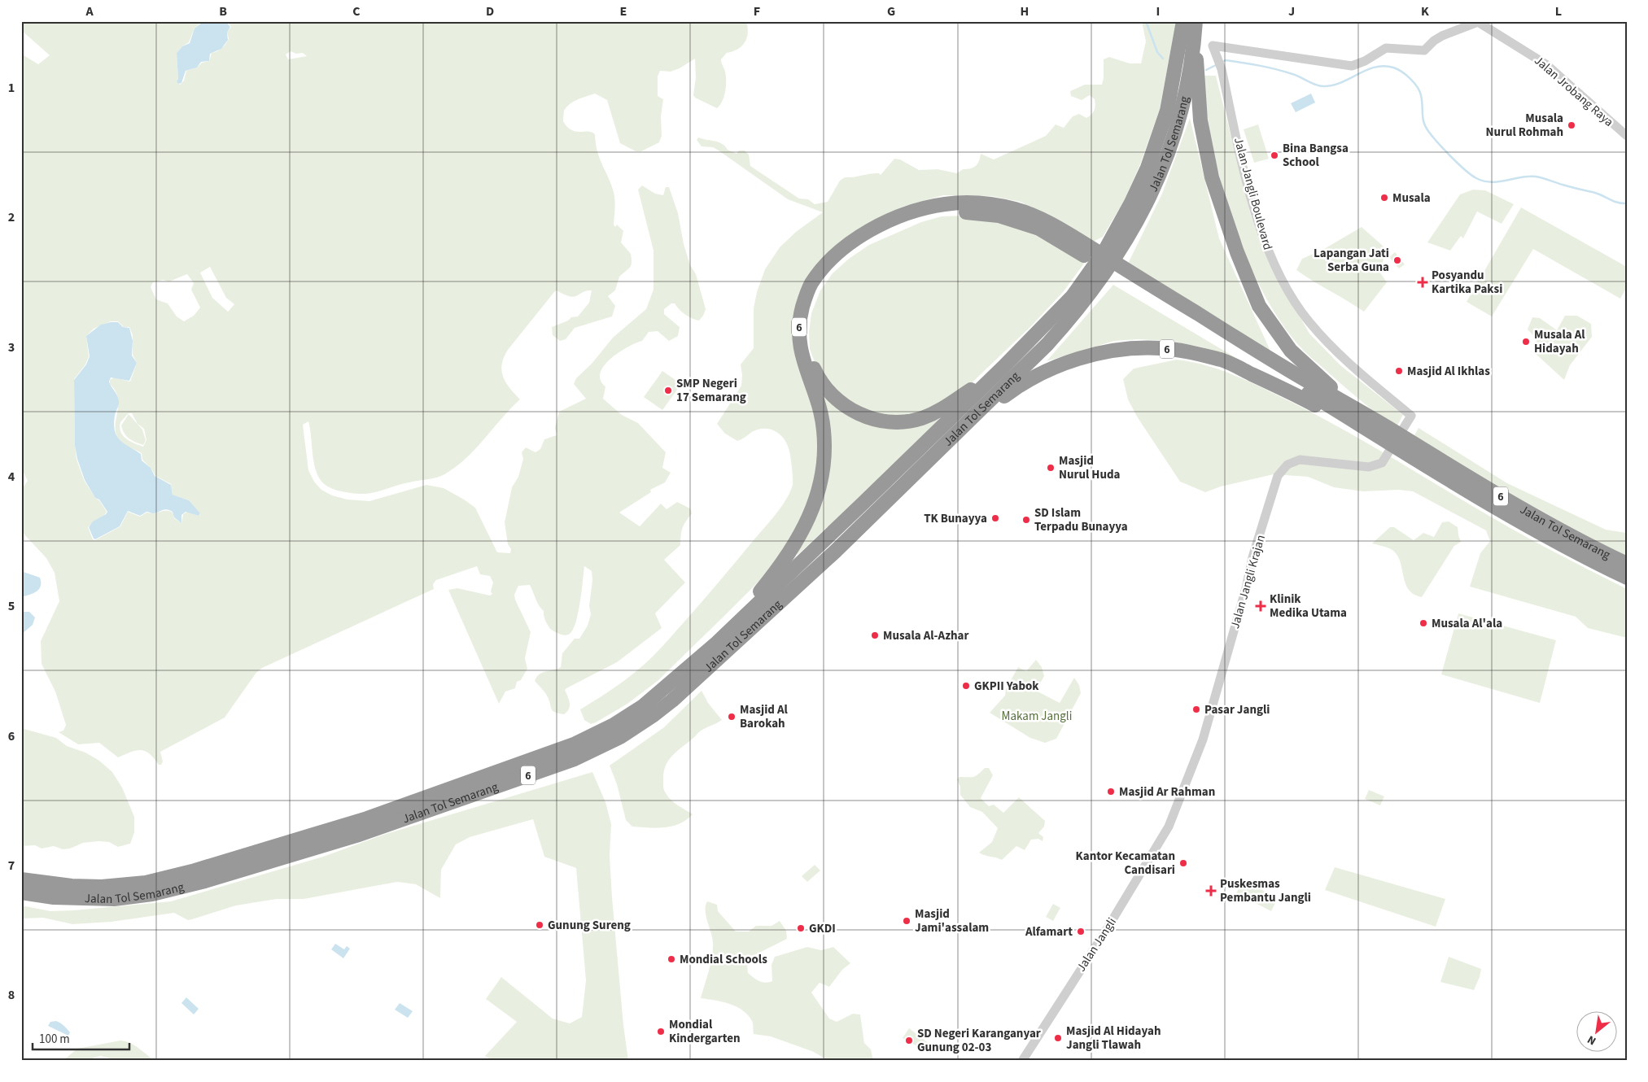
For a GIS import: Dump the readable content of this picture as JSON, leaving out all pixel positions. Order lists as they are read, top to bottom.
{
  "streets": {
    "highway": ["Jalan Tol Semarang", "6"],
    "street": [
      "Jalan Jrobang Raya",
      "Jalan Jangli Boulevard",
      "Jalan Jangli Krajan",
      "Jalan Jangli"
    ]
  },
  "crossings": [
    ["Jalan Jrobang Raya", "Jalan Jangli Boulevard"],
    ["Jalan Tol Semarang", "6"],
    ["Jalan Jangli Boulevard", "Jalan Jangli Krajan"],
    ["Jalan Jangli Krajan", "Jalan Jangli"]
  ],
  "parks": ["Makam Jangli"],
  "places": {
    "other": [
      "Musala Nurul Rohmah",
      "Bina Bangsa School",
      "Musala",
      "Lapangan Jati Serba Guna",
      "Musala Al Hidayah",
      "Masjid Al Ikhlas",
      "SMP Negeri 17 Semarang",
      "Masjid Nurul Huda",
      "TK Bunayya",
      "SD Islam Terpadu Bunayya",
      "Musala Al'ala",
      "Musala Al-Azhar",
      "GKPII Yabok",
      "Pasar Jangli",
      "Masjid Al Barokah",
      "Masjid Ar Rahman",
      "Kantor Kecamatan Candisari",
      "Masjid Jami'assalam",
      "Gunung Sureng",
      "GKDI",
      "Alfamart",
      "Mondial Schools",
      "Mondial Kindergarten",
      "Masjid Al Hidayah Jangli Tlawah",
      "SD Negeri Karanganyar Gunung 02-03"
    ],
    "health": ["Posyandu Kartika Paksi", "Klinik Medika Utama", "Puskesmas Pembantu Jangli"]
  },
  "scale_bar": "100 m",
  "north": "bottom left",
  "grid": {
    "columns": [
      "A",
      "B",
      "C",
      "D",
      "E",
      "F",
      "G",
      "H",
      "I",
      "J",
      "K",
      "L"
    ],
    "rows": [
      "1",
      "2",
      "3",
      "4",
      "5",
      "6",
      "7",
      "8"
    ]
  }
}
